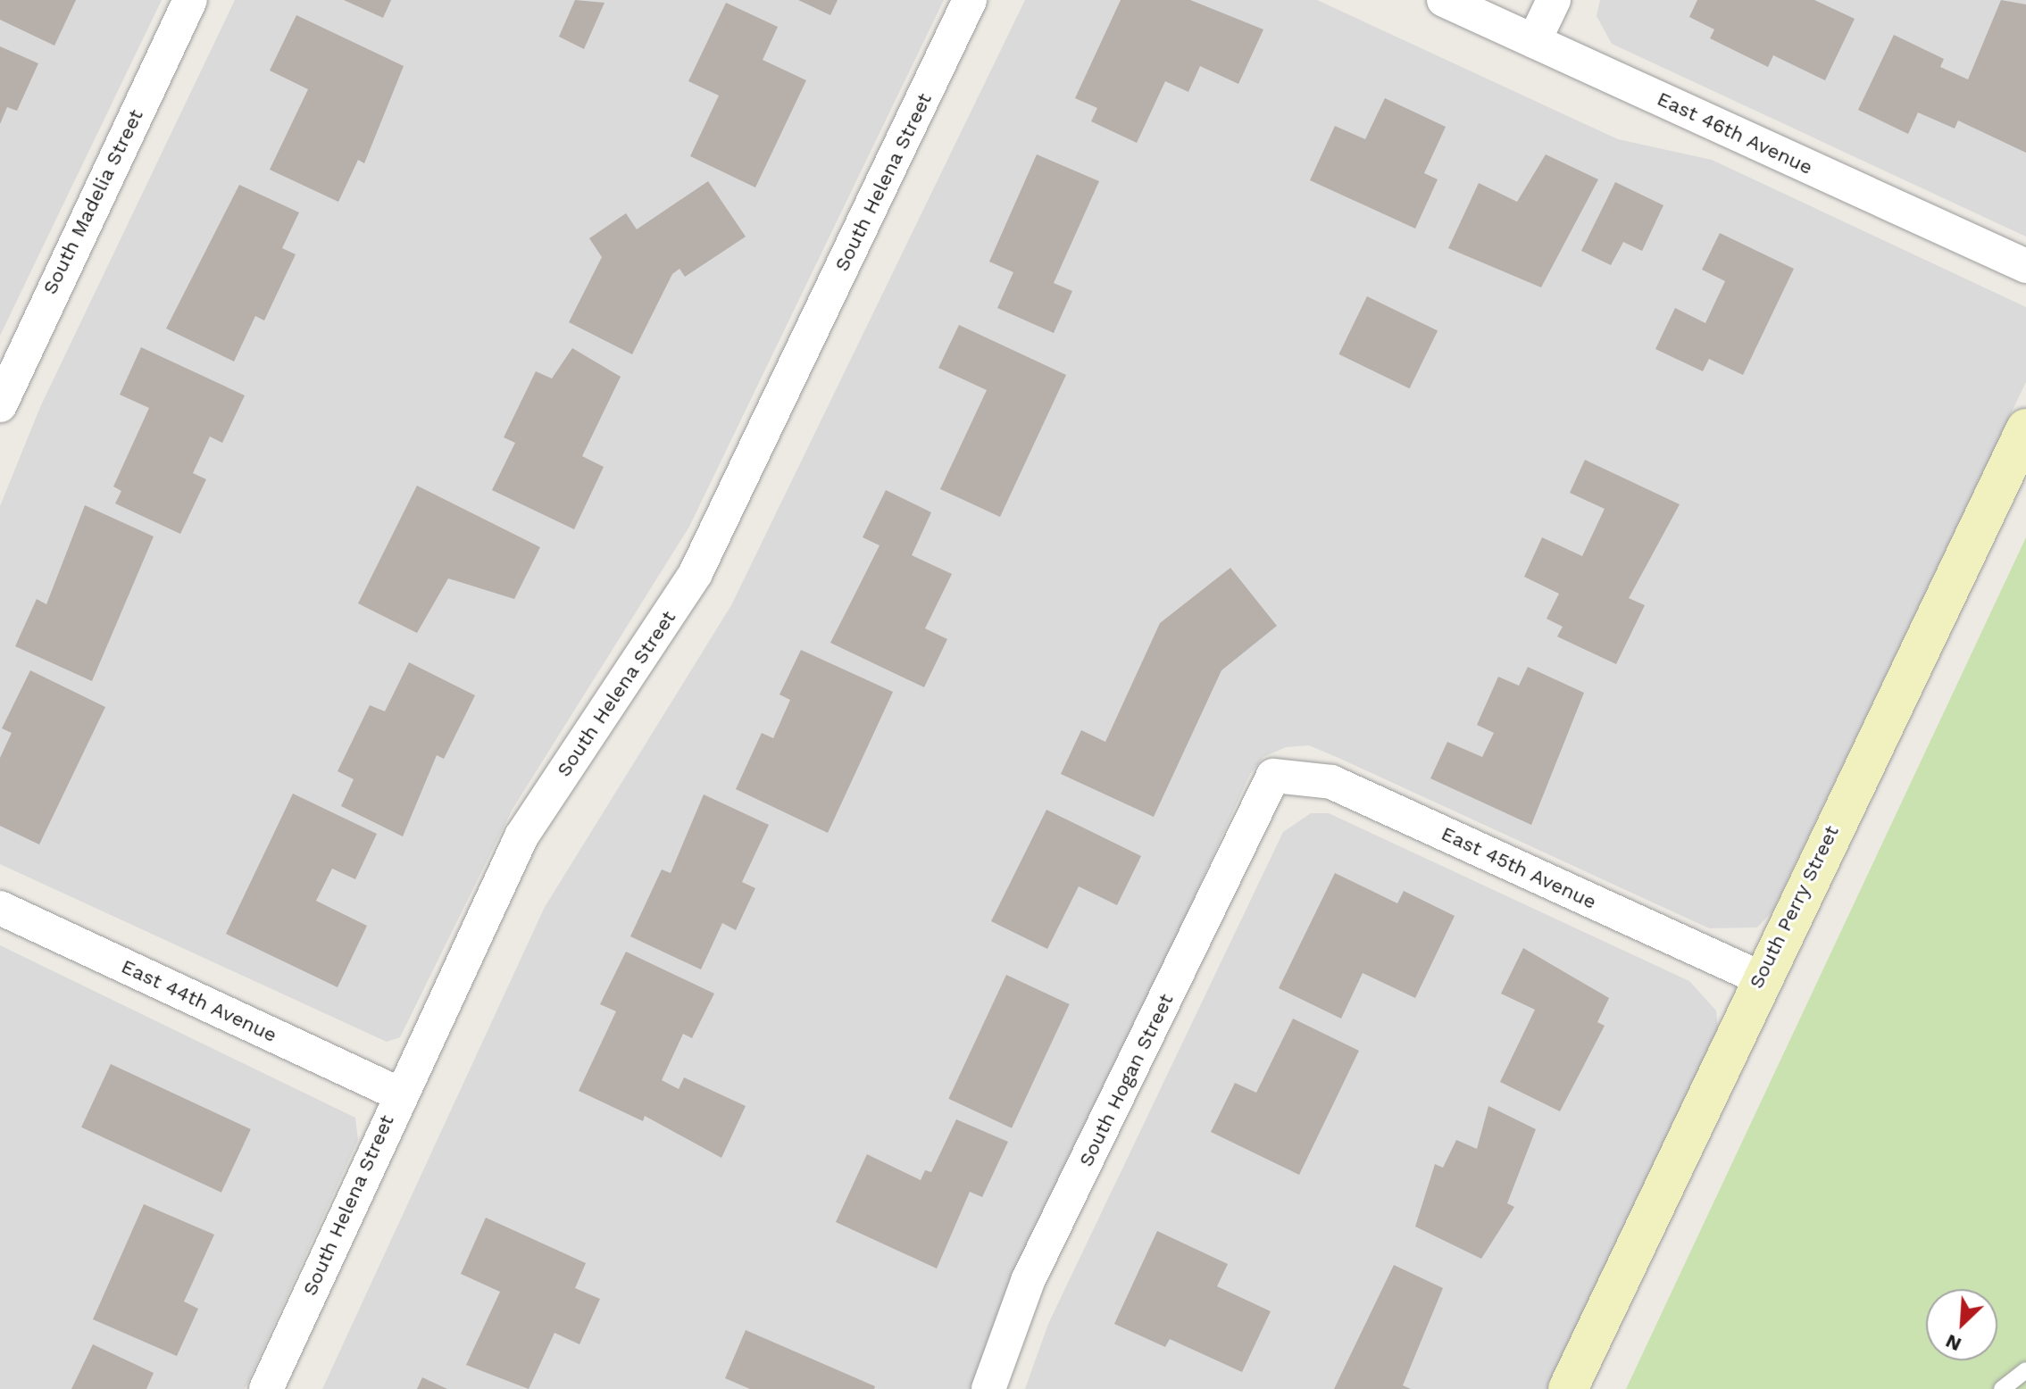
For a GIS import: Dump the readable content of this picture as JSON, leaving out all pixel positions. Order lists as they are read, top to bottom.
{
  "streets": {
    "street": [
      "East 46th Avenue",
      "South Helena Street",
      "South Madelia Street",
      "East 45th Avenue",
      "South Perry Street",
      "East 44th Avenue",
      "South Hogan Street"
    ]
  },
  "crossings": [
    ["South Helena Street", "East 44th Avenue"],
    ["East 45th Avenue", "South Perry Street"],
    ["East 45th Avenue", "South Hogan Street"]
  ],
  "north": "bottom left"
}
